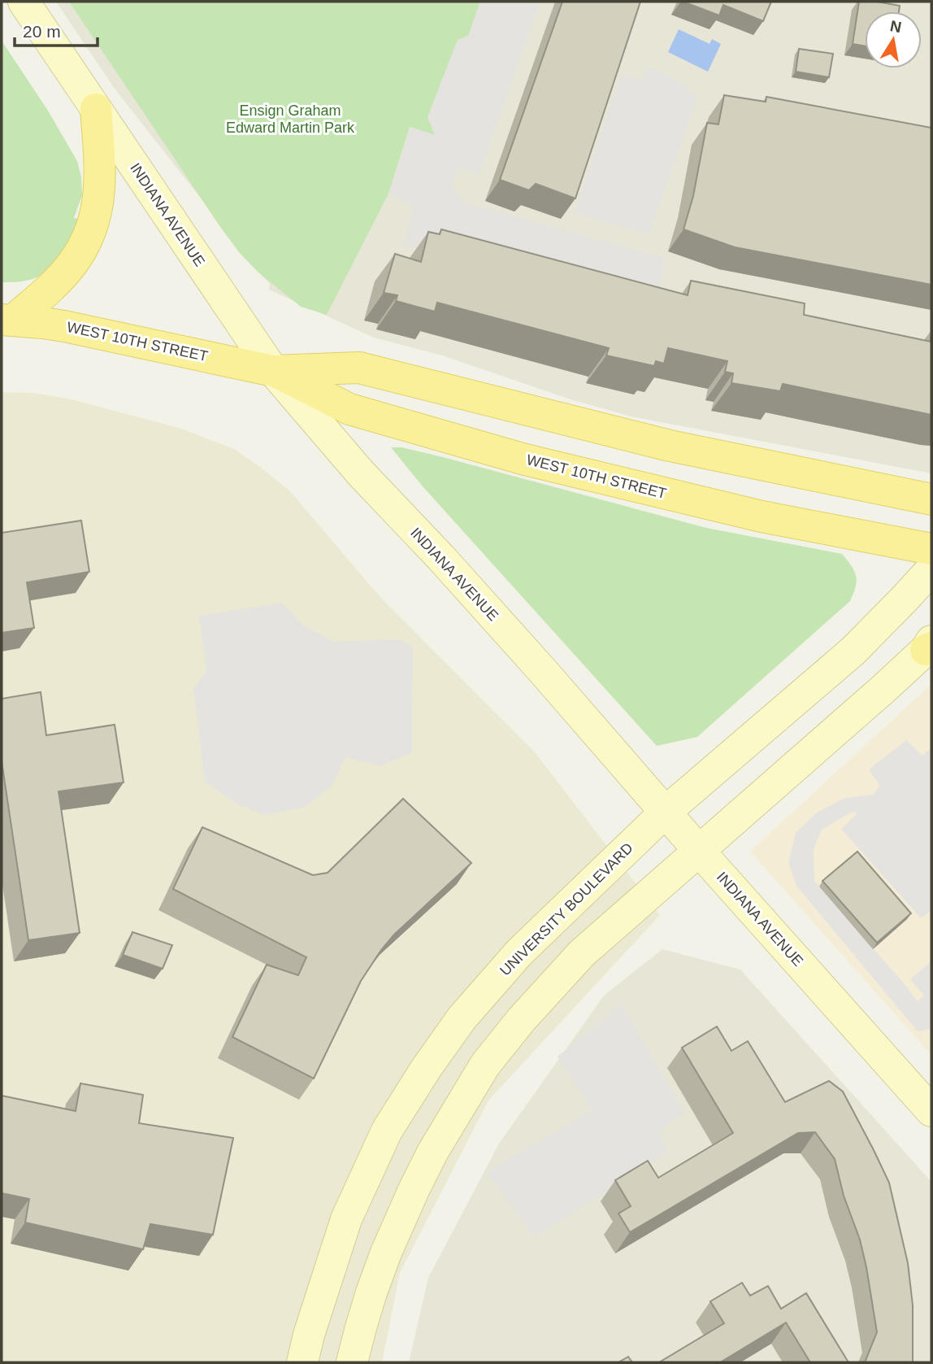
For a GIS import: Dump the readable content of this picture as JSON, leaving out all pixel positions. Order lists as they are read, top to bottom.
{
  "streets": {
    "main road": ["WEST 10TH STREET"],
    "street": ["INDIANA AVENUE", "UNIVERSITY BOULEVARD"]
  },
  "crossings": [
    ["INDIANA AVENUE", "WEST 10TH STREET"],
    ["INDIANA AVENUE", "UNIVERSITY BOULEVARD"]
  ],
  "parks": ["Ensign Graham Edward Martin Park"],
  "scale_bar": "20 m",
  "north": "top"
}
